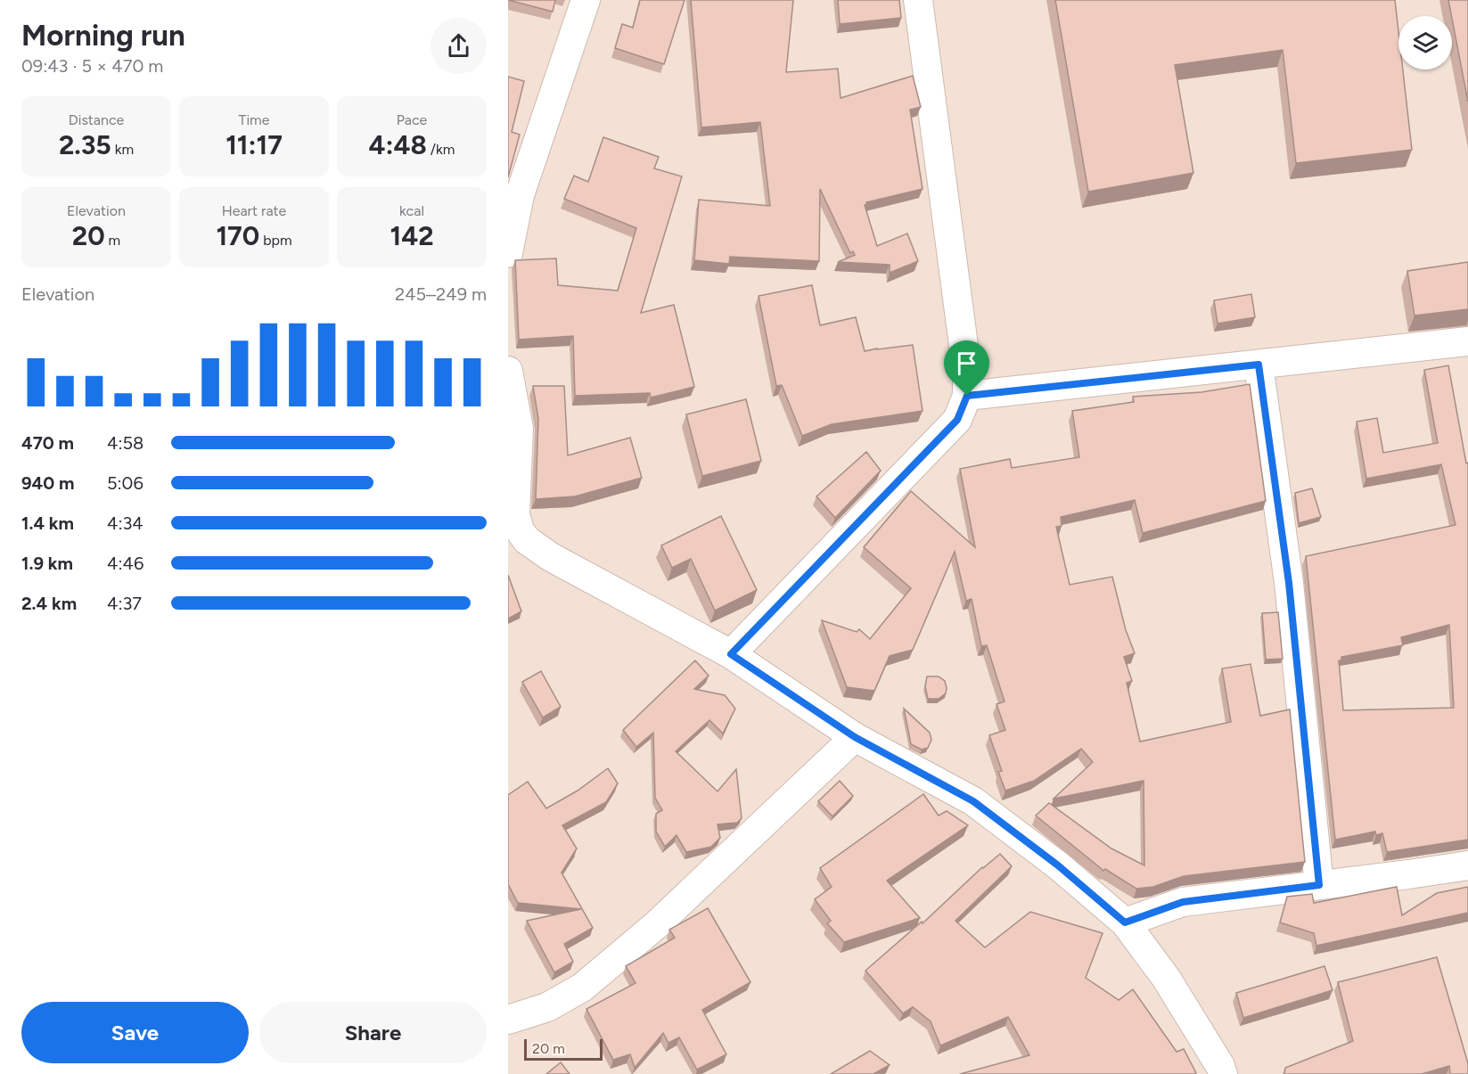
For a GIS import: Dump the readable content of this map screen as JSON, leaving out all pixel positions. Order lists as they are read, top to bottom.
{
  "scale_bar": "20 m",
  "page": {
    "heading": ["Morning run", "09:43 · 5 × 470 m"],
    "stats": [
      ["Distance", "2.35 km"],
      ["Time", "11:17"],
      ["Pace", "4:48 /km"],
      ["Elevation", "20 m"],
      ["Heart rate", "170 bpm"],
      ["kcal", "142"]
    ],
    "chart": ["Elevation", "245–249 m"],
    "list": [
      {
        "name": "470 m",
        "note": "4:58"
      },
      {
        "name": "940 m",
        "note": "5:06"
      },
      {
        "name": "1.4 km",
        "note": "4:34"
      },
      {
        "name": "1.9 km",
        "note": "4:46"
      },
      {
        "name": "2.4 km",
        "note": "4:37"
      }
    ],
    "buttons": ["Save", "Share"],
    "scale": "20 m"
  }
}
